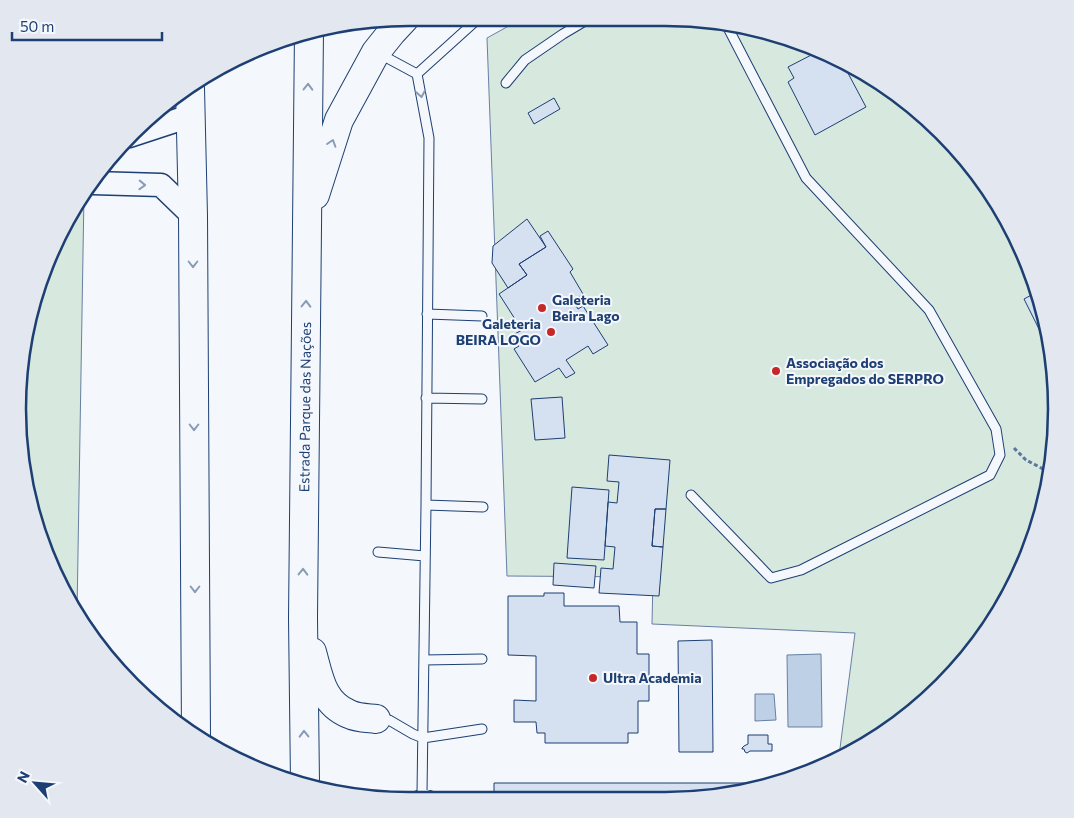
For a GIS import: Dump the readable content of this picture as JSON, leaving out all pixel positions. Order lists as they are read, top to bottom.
{
  "streets": {
    "highway": ["Estrada Parque das Nações"]
  },
  "places": [
    "Galeteria Beira Lago",
    "Galeteria BEIRA LOGO",
    "Associação dos Empregados do SERPRO",
    "Ultra Academia"
  ],
  "scale_bar": "50 m",
  "north": "top left"
}
